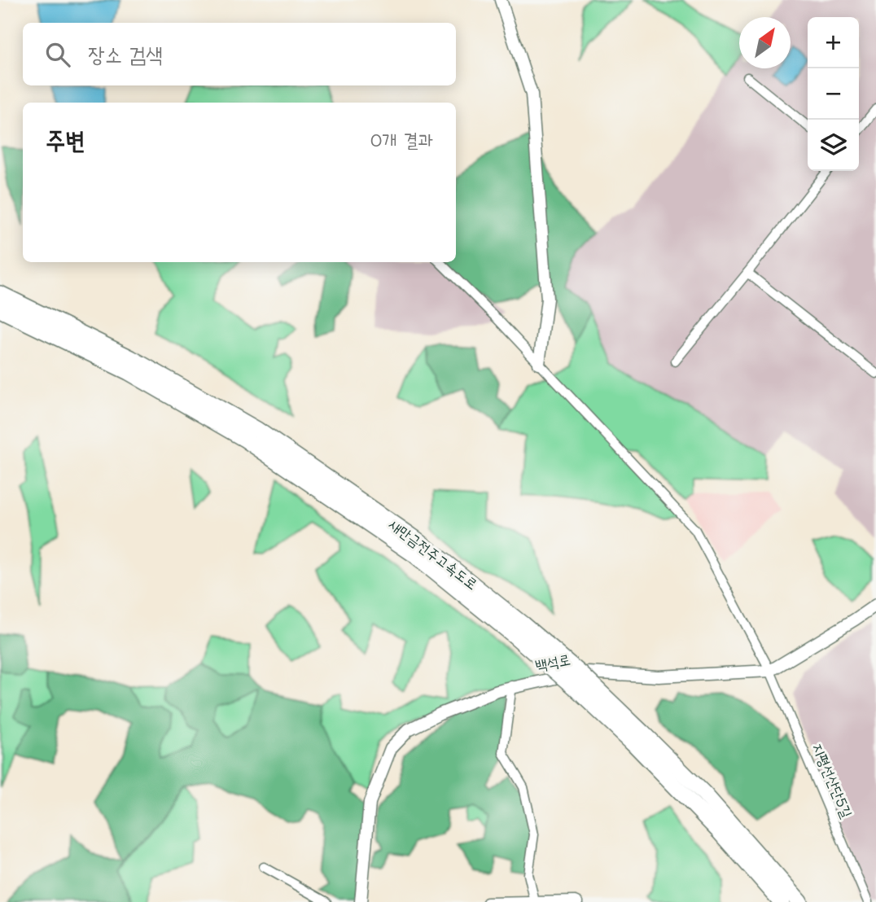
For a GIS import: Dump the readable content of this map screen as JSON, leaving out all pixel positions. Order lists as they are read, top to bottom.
{
  "streets": {
    "highway": ["새만금전주고속도로"],
    "street": ["백석로", "지평선산단5길"]
  },
  "crossings": [
    ["백석로", "지평선산단5길"]
  ],
  "north": "top right",
  "page": {
    "map_buttons": ["+", "−"],
    "search": "장소 검색",
    "heading": ["주변", "0개 결과"]
  }
}
